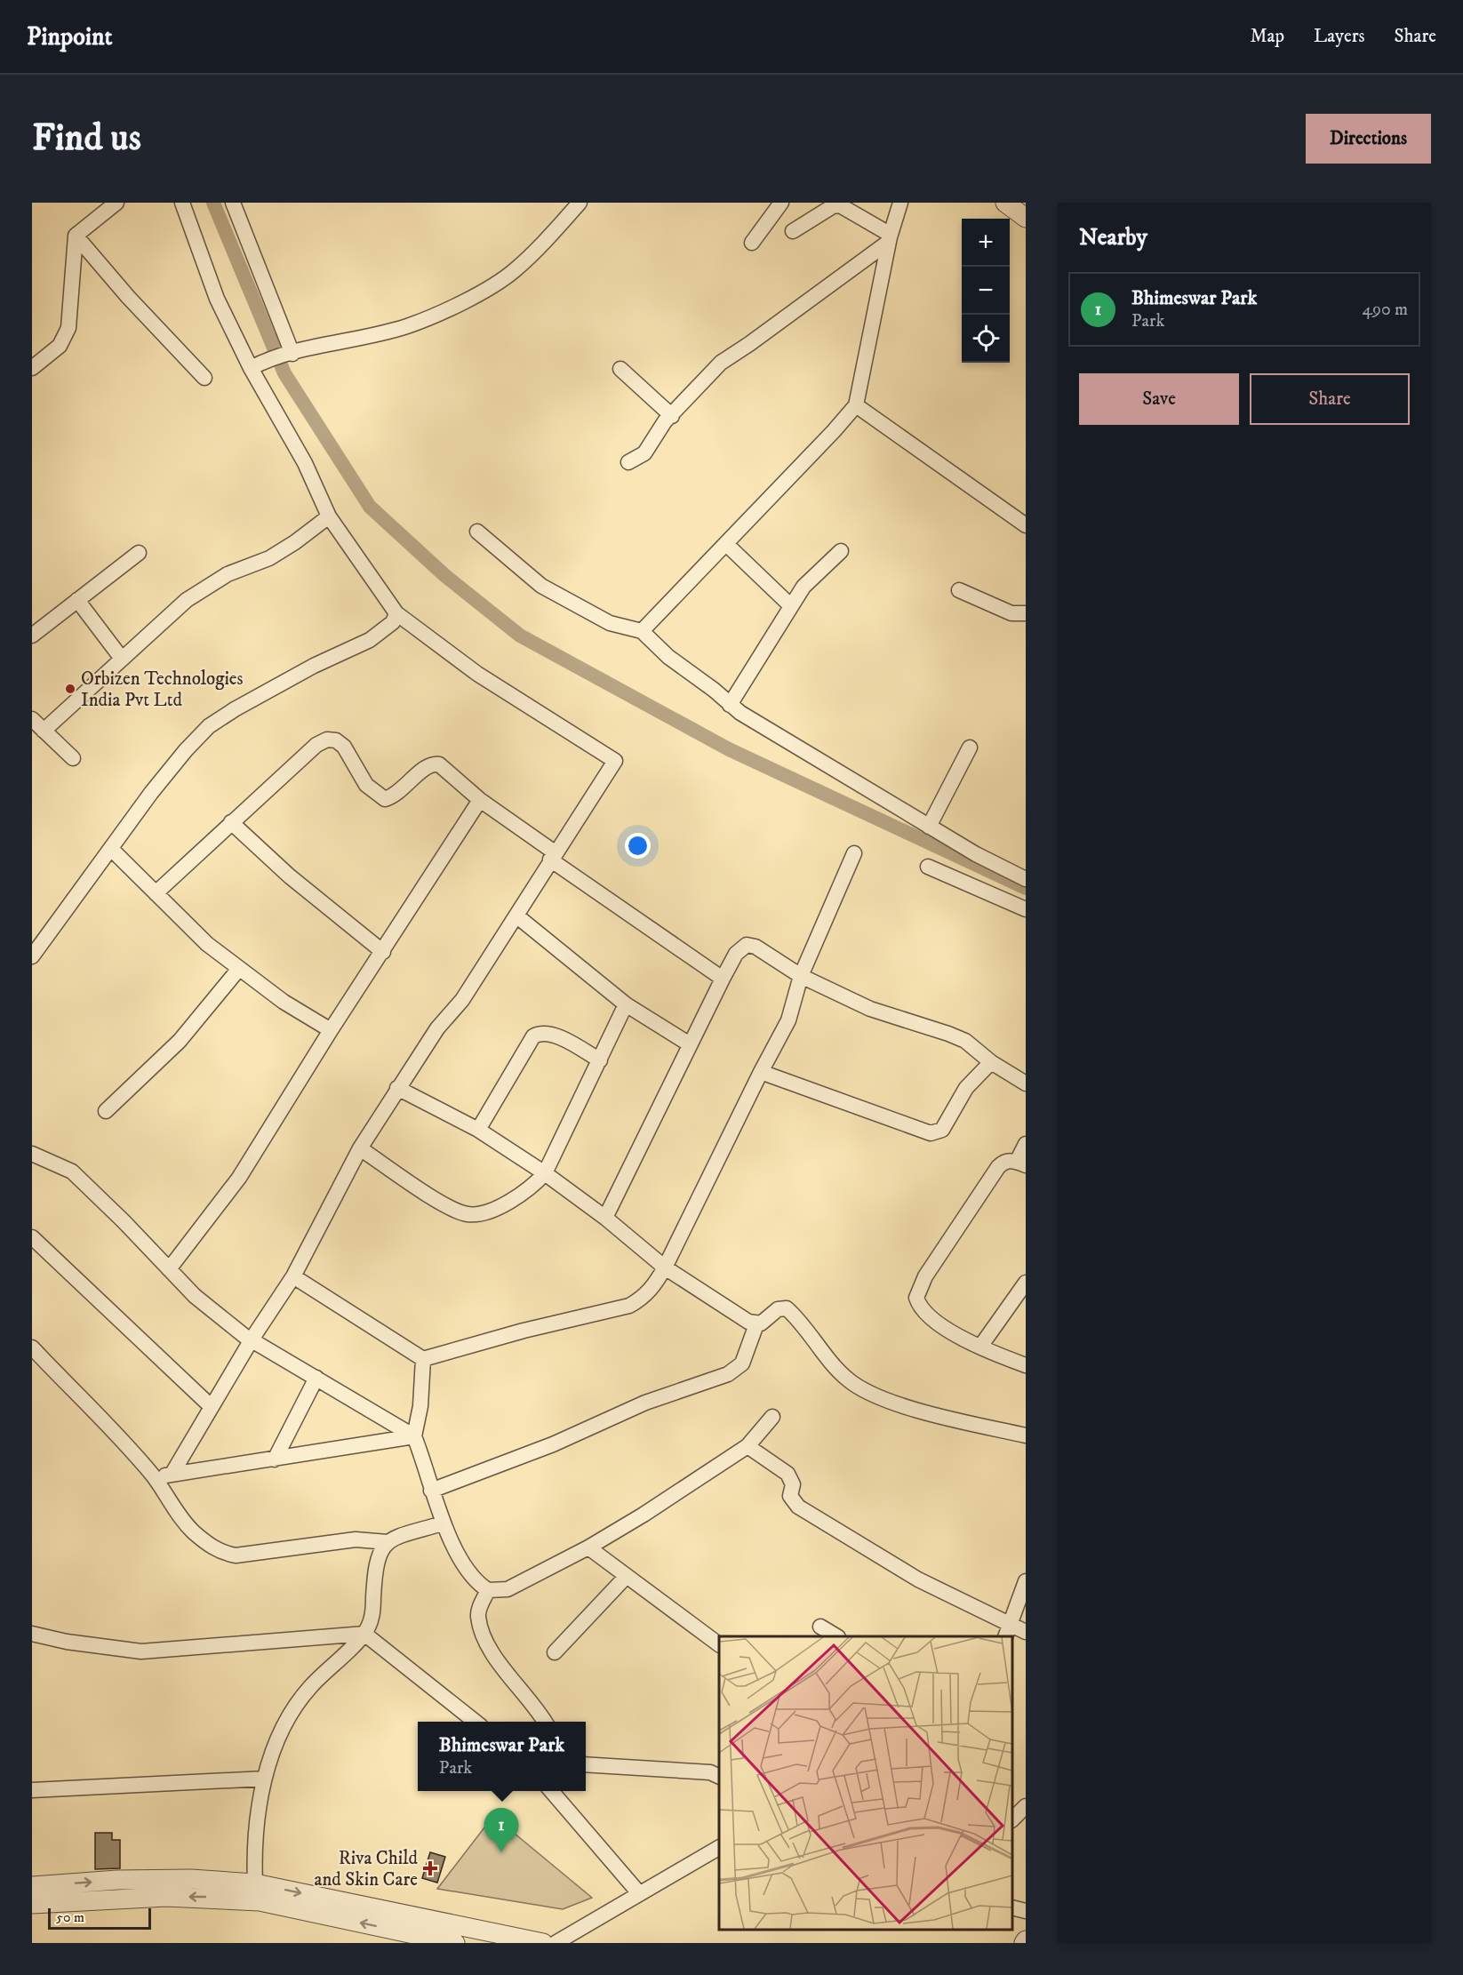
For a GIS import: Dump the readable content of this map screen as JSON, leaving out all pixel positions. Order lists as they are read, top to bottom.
{
  "places": {
    "other": ["Orbizen Technologies India Pvt Ltd"],
    "health": ["Riva Child and Skin Care"]
  },
  "scale_bar": "50 m",
  "page": {
    "header": "Pinpoint",
    "nav": ["Map", "Layers", "Share"],
    "buttons": [
      "Directions",
      ["Save", "Share"]
    ],
    "title": "Find us",
    "heading": "Nearby",
    "map_buttons": ["+", "−"],
    "list": [
      {
        "mark": "1",
        "name": "Bhimeswar Park",
        "note": "Park",
        "value": "490 m"
      }
    ],
    "popup": ["Bhimeswar Park", "Park"],
    "pins": "1",
    "scale": "50 m"
  }
}
